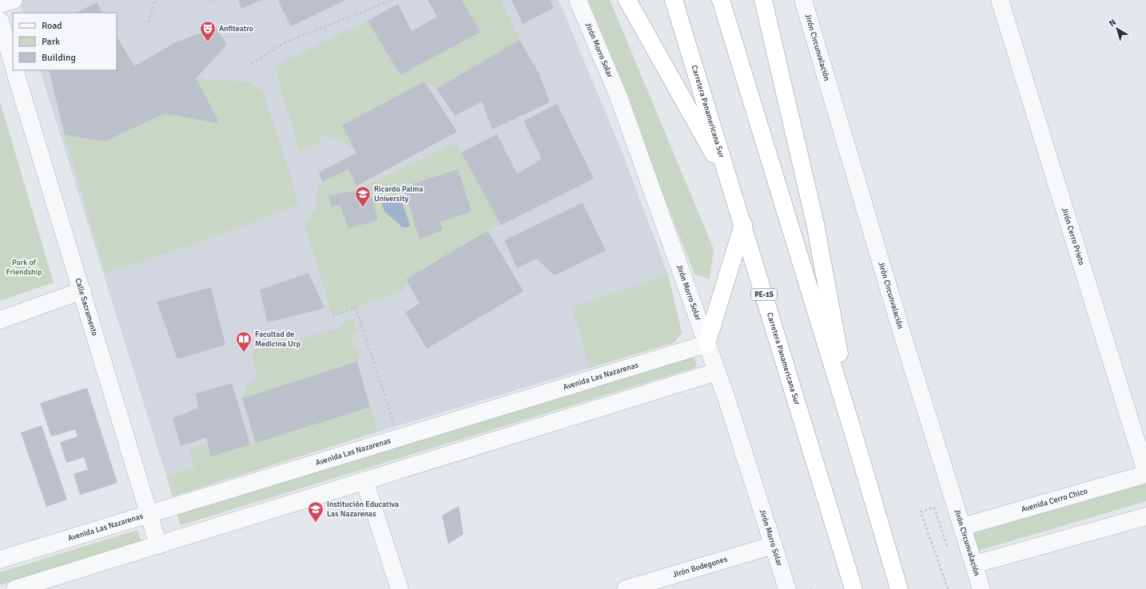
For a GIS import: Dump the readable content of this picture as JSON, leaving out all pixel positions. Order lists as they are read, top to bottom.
{
  "streets": {
    "highway": ["Carretera Panamericana Sur", "PE-1S"],
    "street": [
      "Jirón Circunvalación",
      "Jirón Morro Solar",
      "Jirón Cerro Prieto",
      "Calle Sacramento",
      "Avenida Las Nazarenas",
      "Avenida Cerro Chico",
      "Jirón Bodegones"
    ]
  },
  "crossings": [
    ["Jirón Circunvalación", "Avenida Cerro Chico"],
    ["Jirón Morro Solar", "Avenida Las Nazarenas"],
    ["Jirón Morro Solar", "Jirón Bodegones"],
    ["Jirón Cerro Prieto", "Avenida Cerro Chico"],
    ["Calle Sacramento", "Avenida Las Nazarenas"]
  ],
  "parks": ["Park of Friendship"],
  "places": {
    "theatre": ["Anfiteatro"],
    "school or university": ["Ricardo Palma University", "Institución Educativa Las Nazarenas"],
    "library": ["Facultad de Medicina Urp"]
  },
  "legend": ["Road", "Park", "Building"],
  "north": "top left"
}
